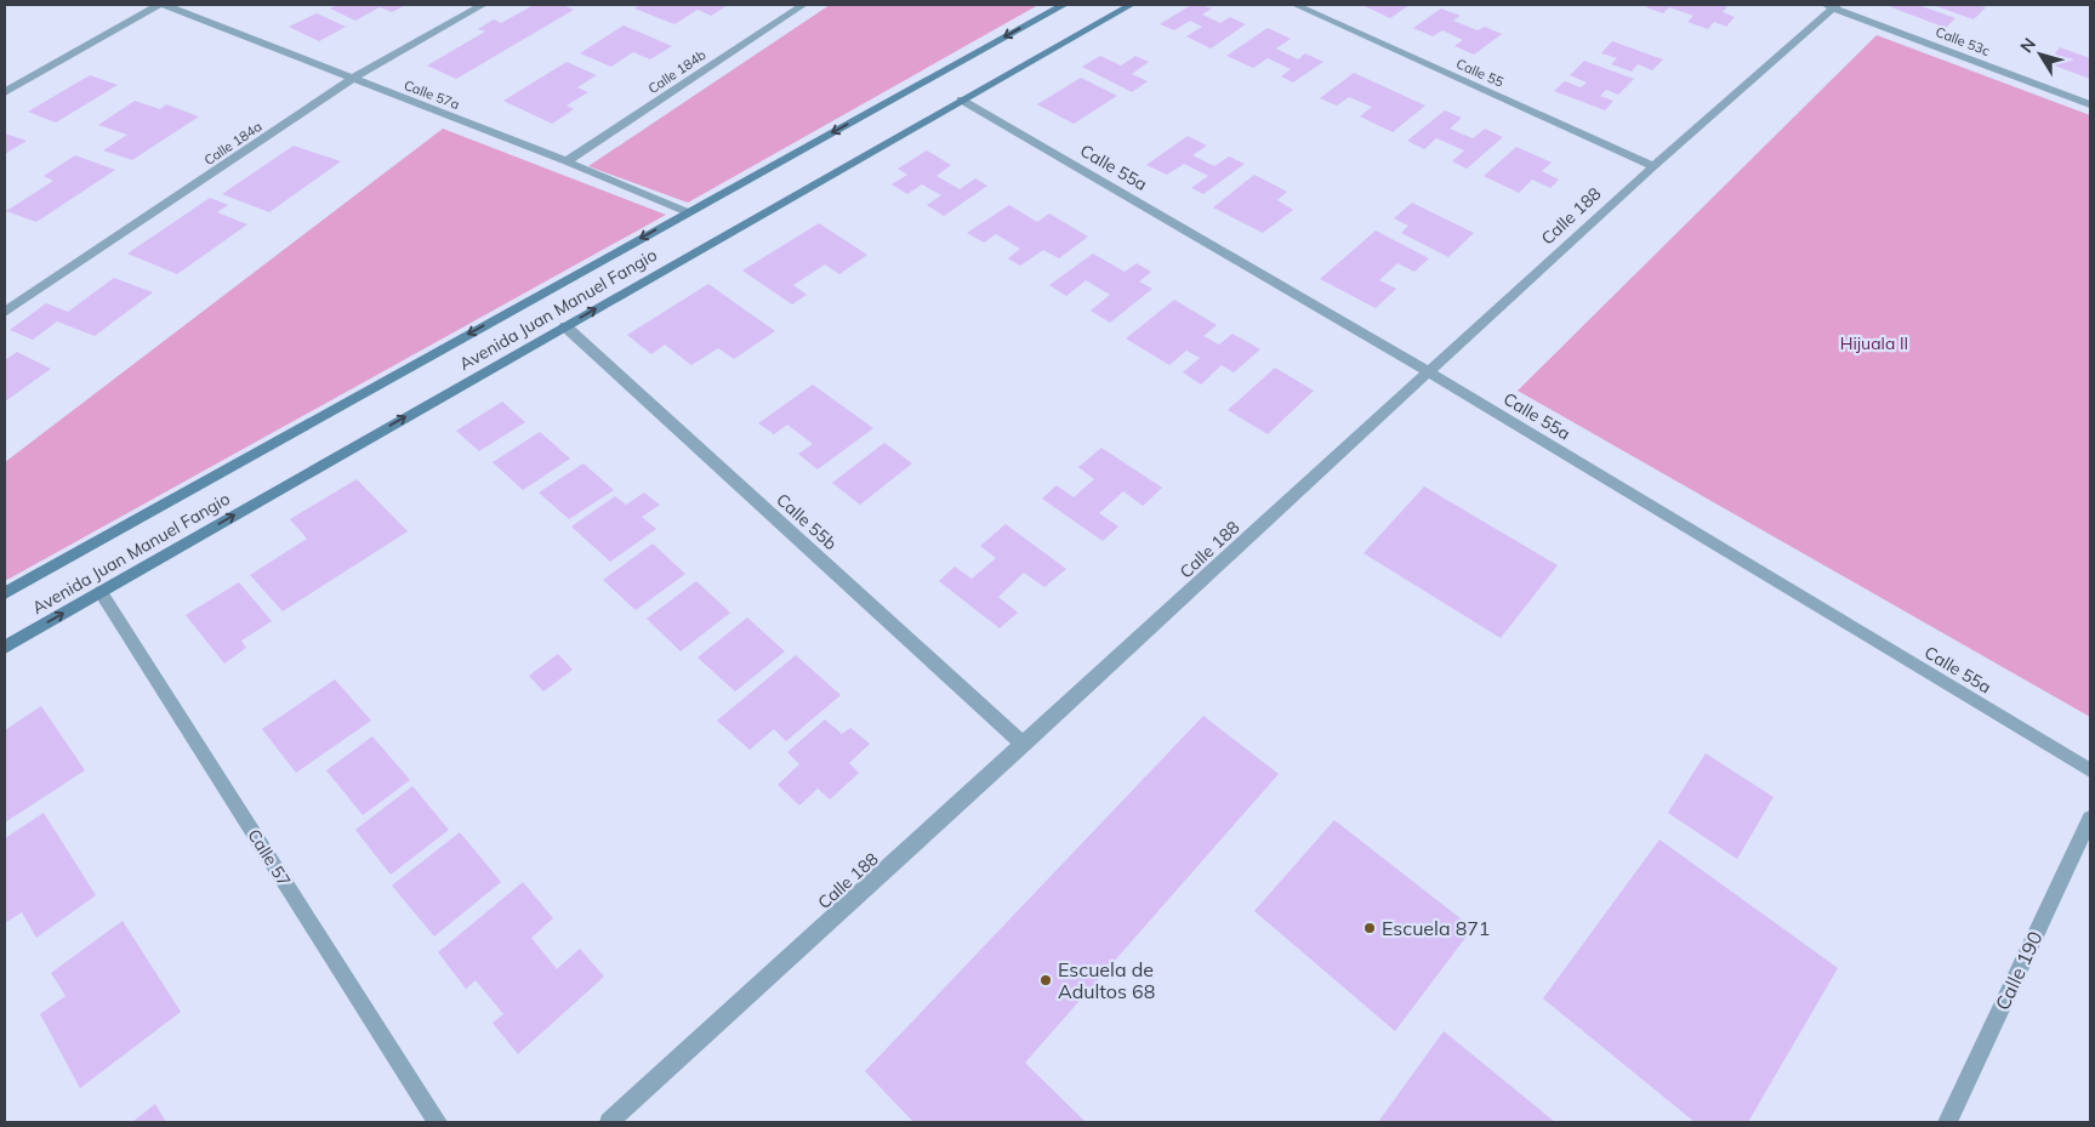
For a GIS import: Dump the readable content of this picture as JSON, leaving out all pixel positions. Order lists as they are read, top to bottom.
{
  "streets": {
    "main road": ["Avenida Juan Manuel Fangio"],
    "street": [
      "Calle 53c",
      "Calle 184b",
      "Calle 55",
      "Calle 57a",
      "Calle 184a",
      "Calle 55a",
      "Calle 188",
      "Calle 55b",
      "Calle 57",
      "Calle 190"
    ]
  },
  "crossings": [
    ["Calle 53c", "Calle 188"],
    ["Calle 184b", "Calle 57a"],
    ["Calle 55", "Calle 188"],
    ["Calle 57a", "Calle 184a"],
    ["Calle 57a", "Avenida Juan Manuel Fangio"],
    ["Calle 55a", "Calle 188"],
    ["Calle 55a", "Avenida Juan Manuel Fangio"],
    ["Calle 188", "Calle 55b"],
    ["Avenida Juan Manuel Fangio", "Calle 55b"],
    ["Avenida Juan Manuel Fangio", "Calle 57"]
  ],
  "parks": ["Hijuala II"],
  "places": ["Escuela 871", "Escuela de Adultos 68"],
  "north": "top left"
}
